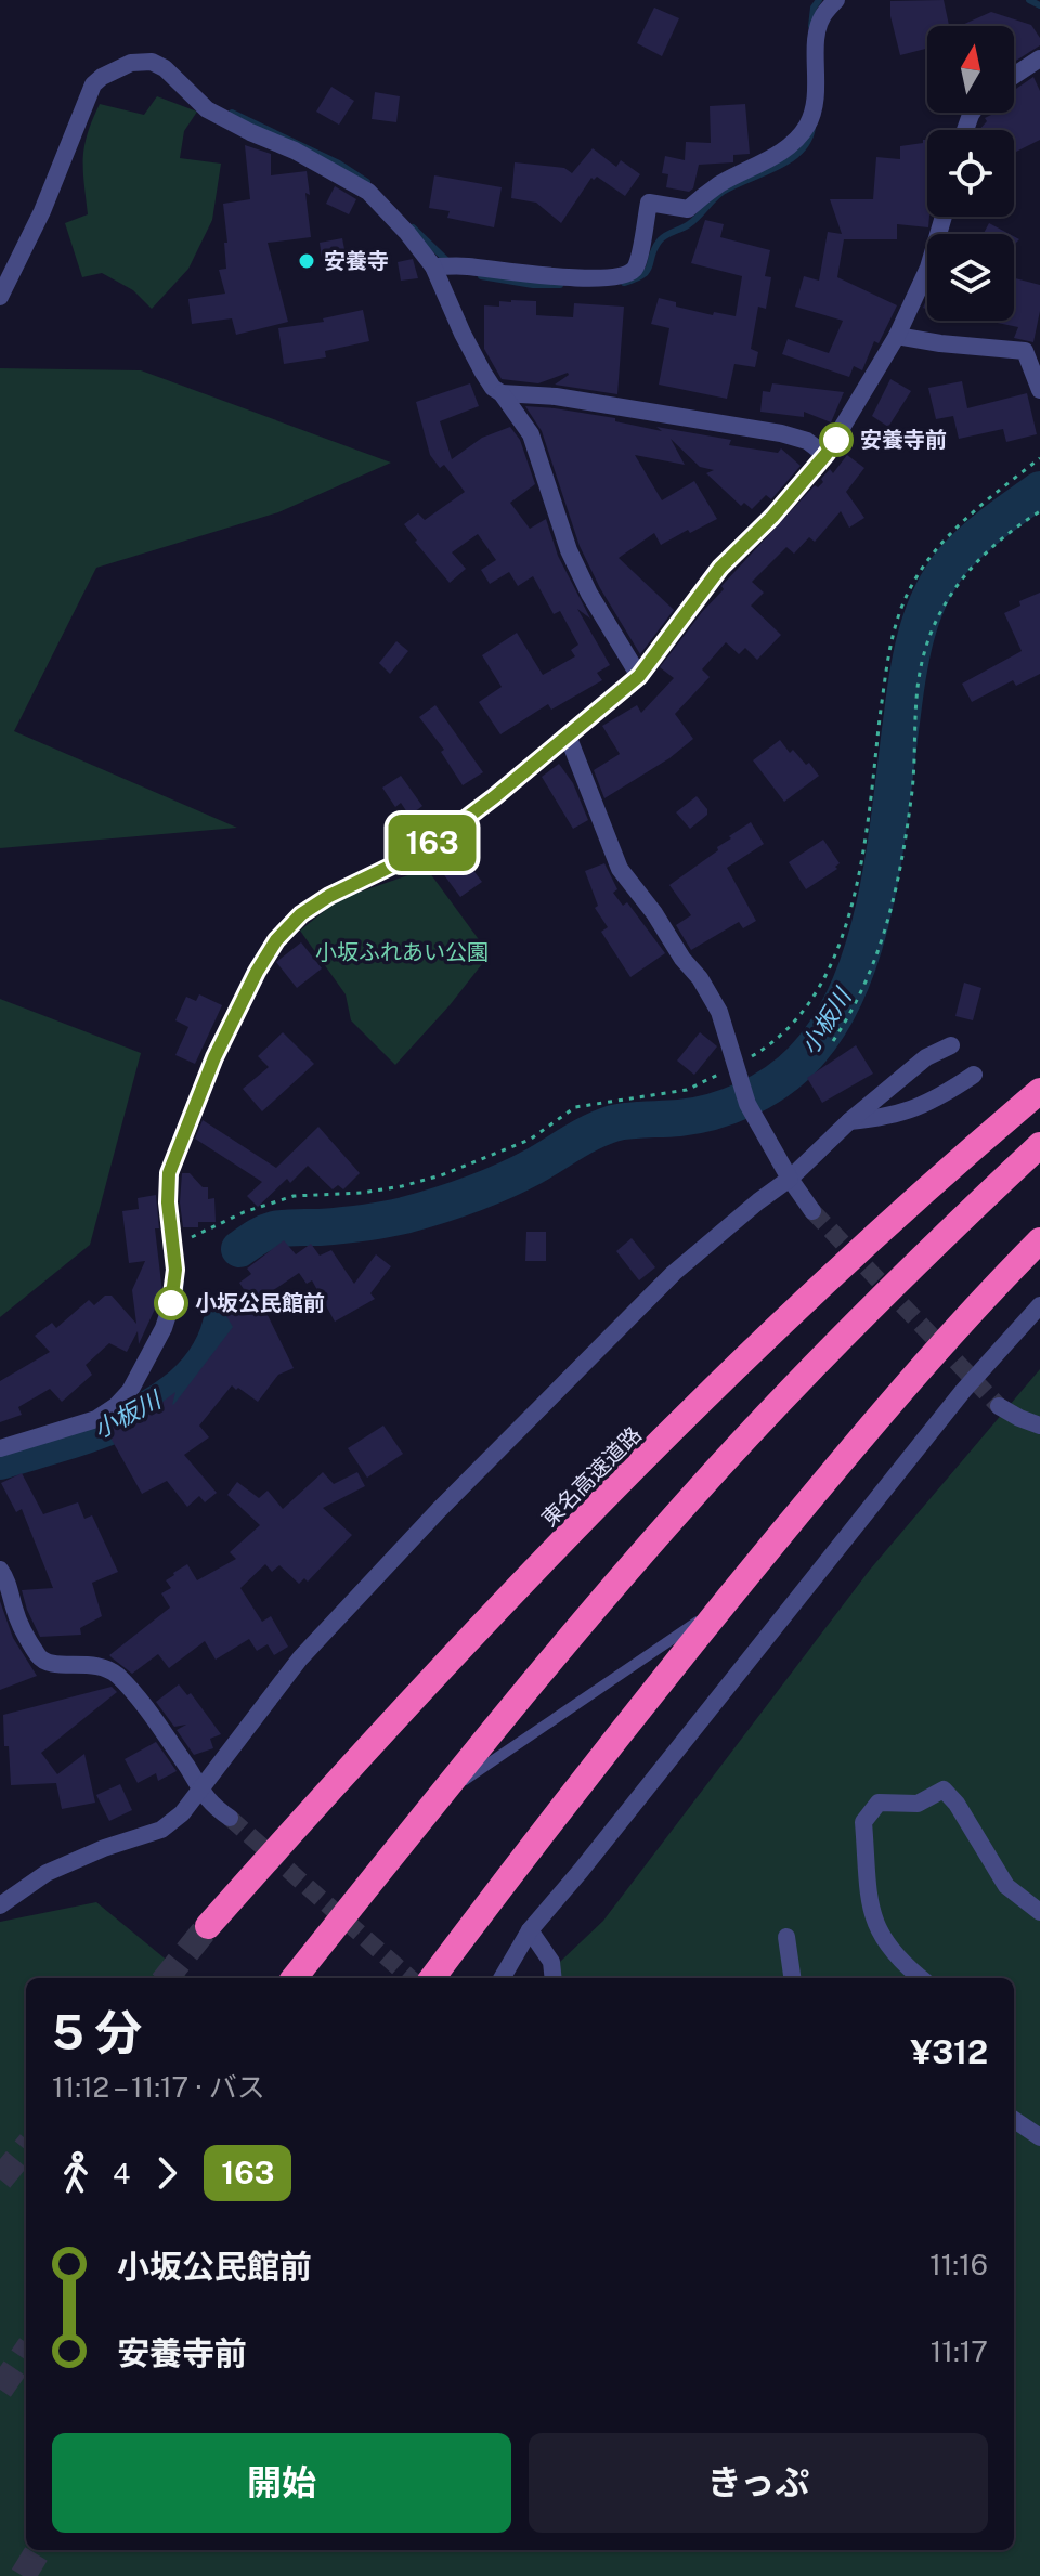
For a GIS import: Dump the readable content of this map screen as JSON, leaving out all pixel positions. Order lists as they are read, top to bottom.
{
  "streets": {
    "highway": ["東名高速道路"]
  },
  "water": ["小板川"],
  "parks": ["小坂ふれあい公園"],
  "places": ["安養寺", "安養寺前", "小坂公民館前"],
  "lines": ["bus line 163"],
  "north": "top",
  "page": {
    "on_map": "163",
    "heading": ["5 分", "11:12 – 11:17 · バス", "¥312"],
    "legs": ["4", "163"],
    "list": [
      {
        "name": "小坂公民館前",
        "value": "11:16"
      },
      {
        "name": "安養寺前",
        "value": "11:17"
      }
    ],
    "buttons": ["開始", "きっぷ"]
  }
}
